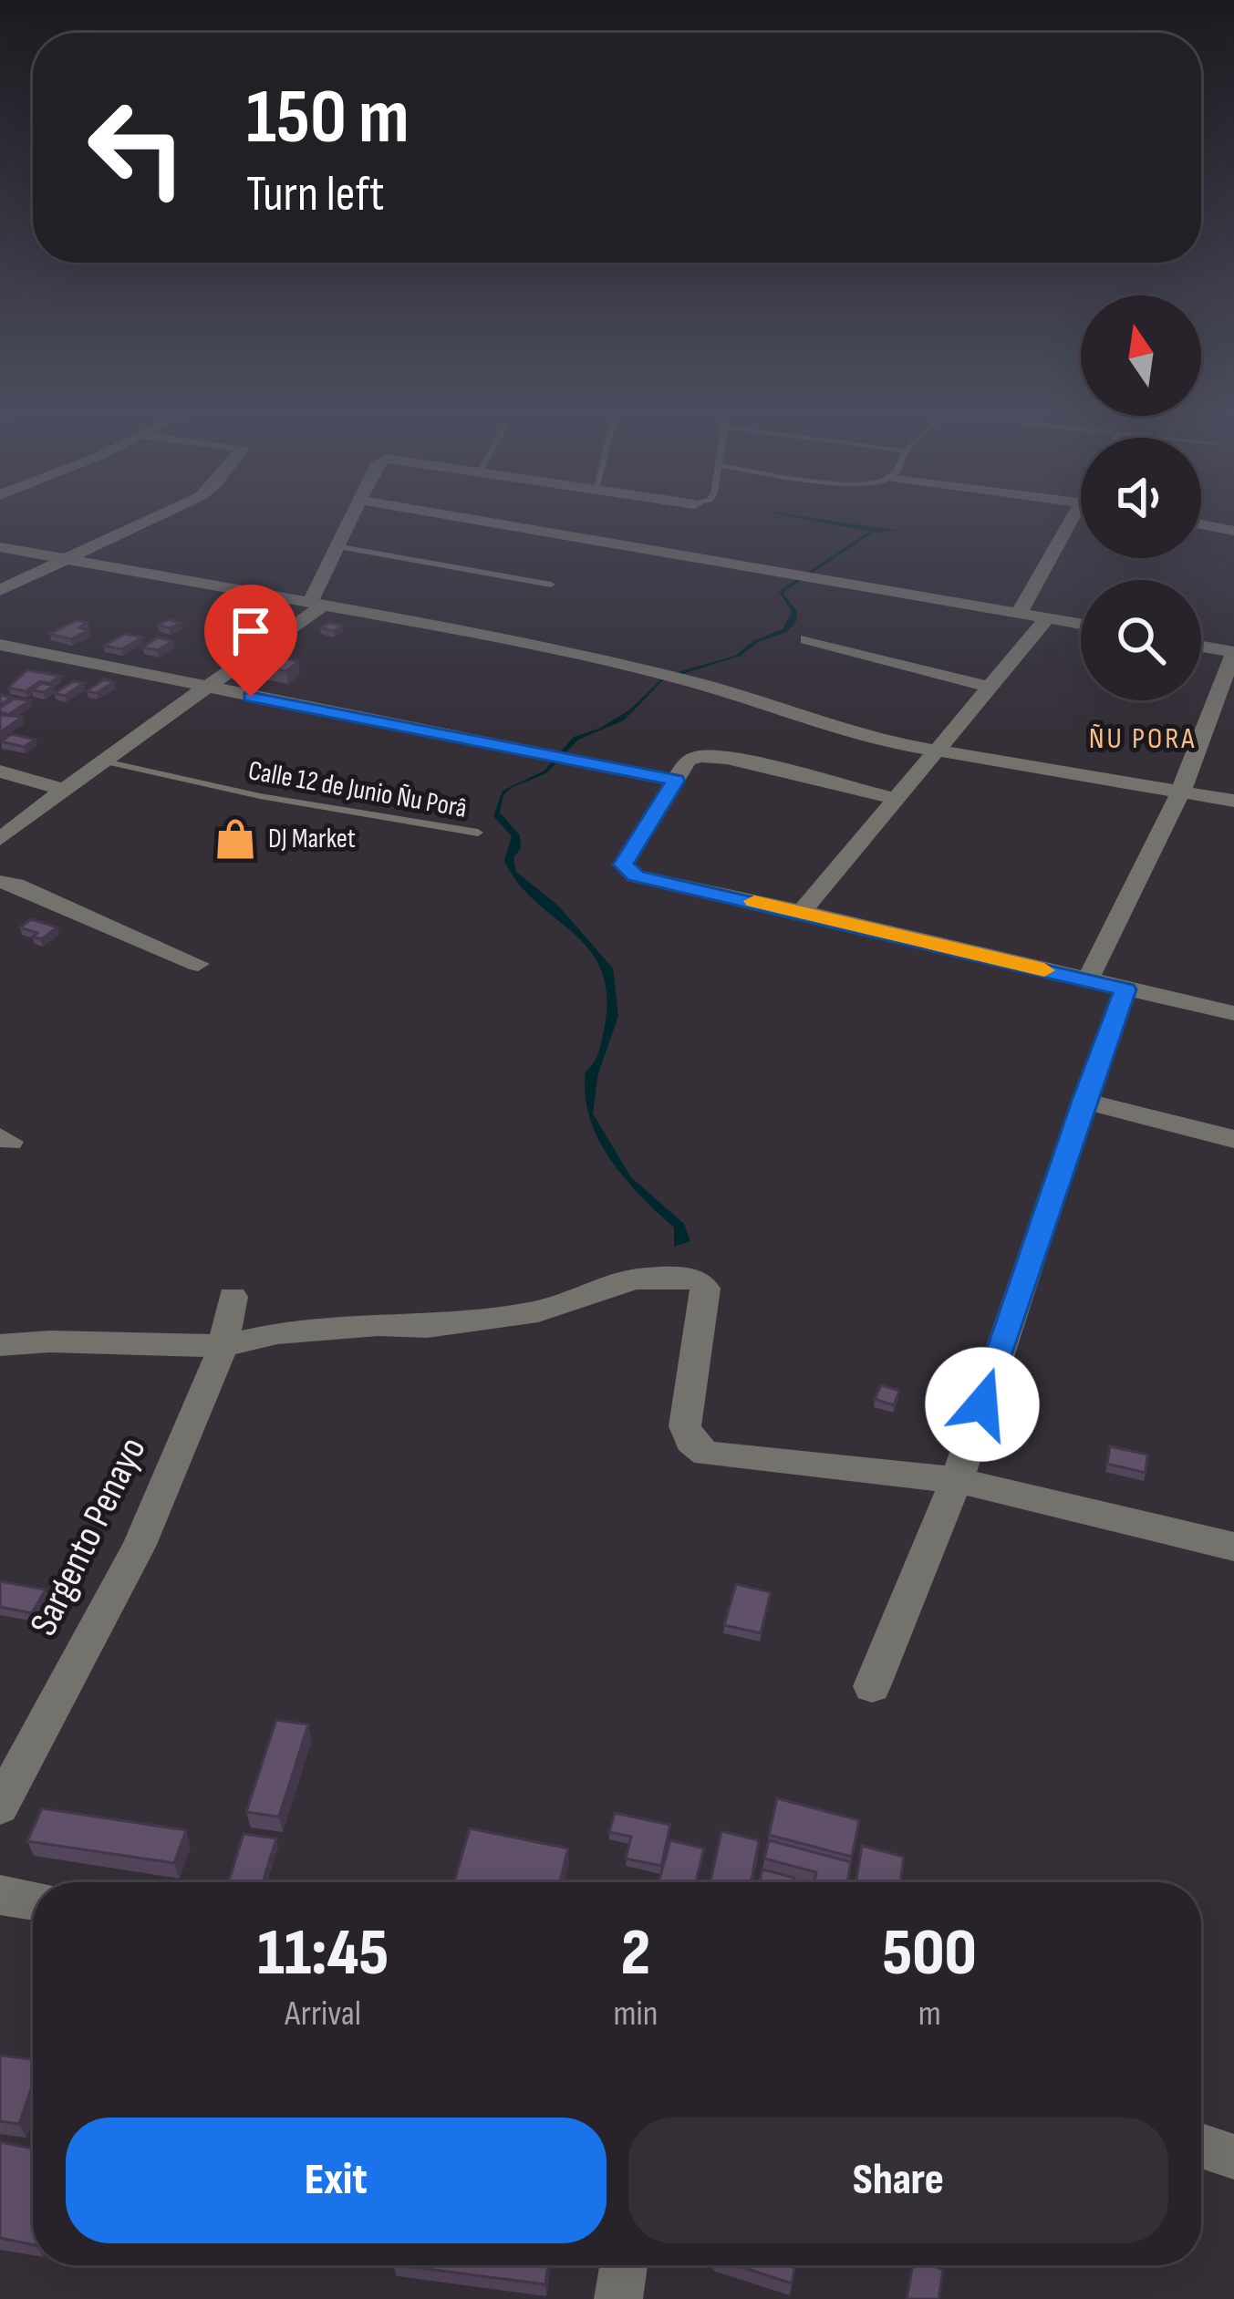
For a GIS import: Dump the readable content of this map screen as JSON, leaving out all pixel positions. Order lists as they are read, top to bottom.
{
  "streets": {
    "street": ["Sargento Penayo"],
    "lane": ["Calle 12 de Junio Ñu Porâ"]
  },
  "districts": ["ÑU PORA"],
  "places": {
    "shop": ["DJ Market"]
  },
  "north": "top",
  "page": {
    "turn": ["150 m", "Turn left"],
    "eta": [
      "11:45",
      "Arrival",
      "2",
      "min",
      "500",
      "m"
    ],
    "buttons": ["Exit", "Share"]
  }
}
